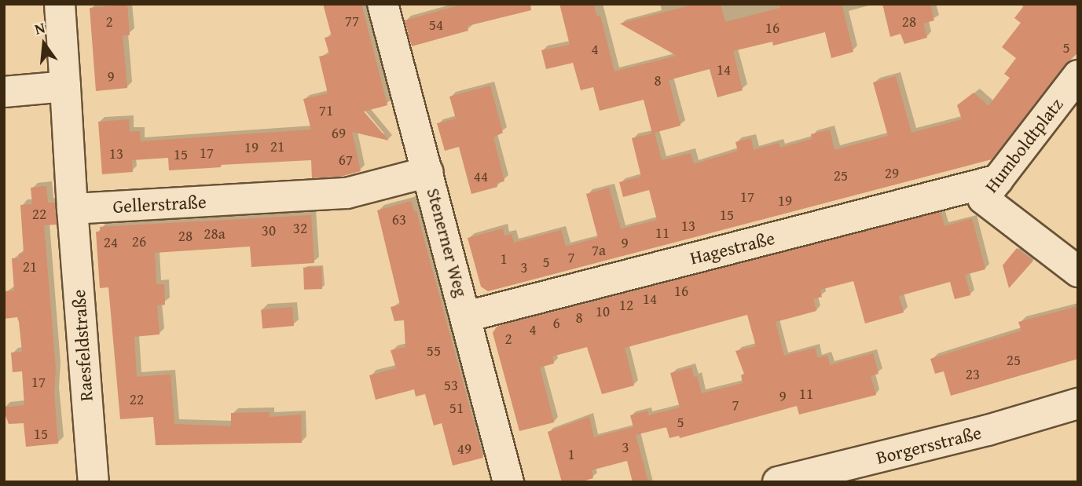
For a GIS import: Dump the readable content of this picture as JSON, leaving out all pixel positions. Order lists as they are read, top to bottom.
{
  "streets": {
    "street": [
      "Humboldtplatz",
      "Gellerstraße",
      "Stenerner Weg",
      "Hagestraße",
      "Raesfeldstraße",
      "Borgersstraße"
    ]
  },
  "crossings": [
    ["Humboldtplatz", "Hagestraße"],
    ["Gellerstraße", "Stenerner Weg"],
    ["Gellerstraße", "Raesfeldstraße"],
    ["Stenerner Weg", "Hagestraße"]
  ],
  "house_numbers": [
    "77",
    "2",
    "28",
    "54",
    "16",
    "5",
    "4",
    "14",
    "9",
    "8",
    "71",
    "69",
    "21",
    "19",
    "17",
    "13",
    "15",
    "67",
    "29",
    "25",
    "44",
    "17",
    "19",
    "22",
    "15",
    "63",
    "13",
    "32",
    "30",
    "11",
    "28a",
    "28",
    "26",
    "24",
    "9",
    "7a",
    "7",
    "1",
    "5",
    "21",
    "3",
    "16",
    "14",
    "12",
    "10",
    "8",
    "6",
    "4",
    "2",
    "55",
    "25",
    "23",
    "17",
    "53",
    "11",
    "9",
    "22",
    "7",
    "51",
    "5",
    "15",
    "3",
    "49",
    "1"
  ],
  "north": "top"
}
